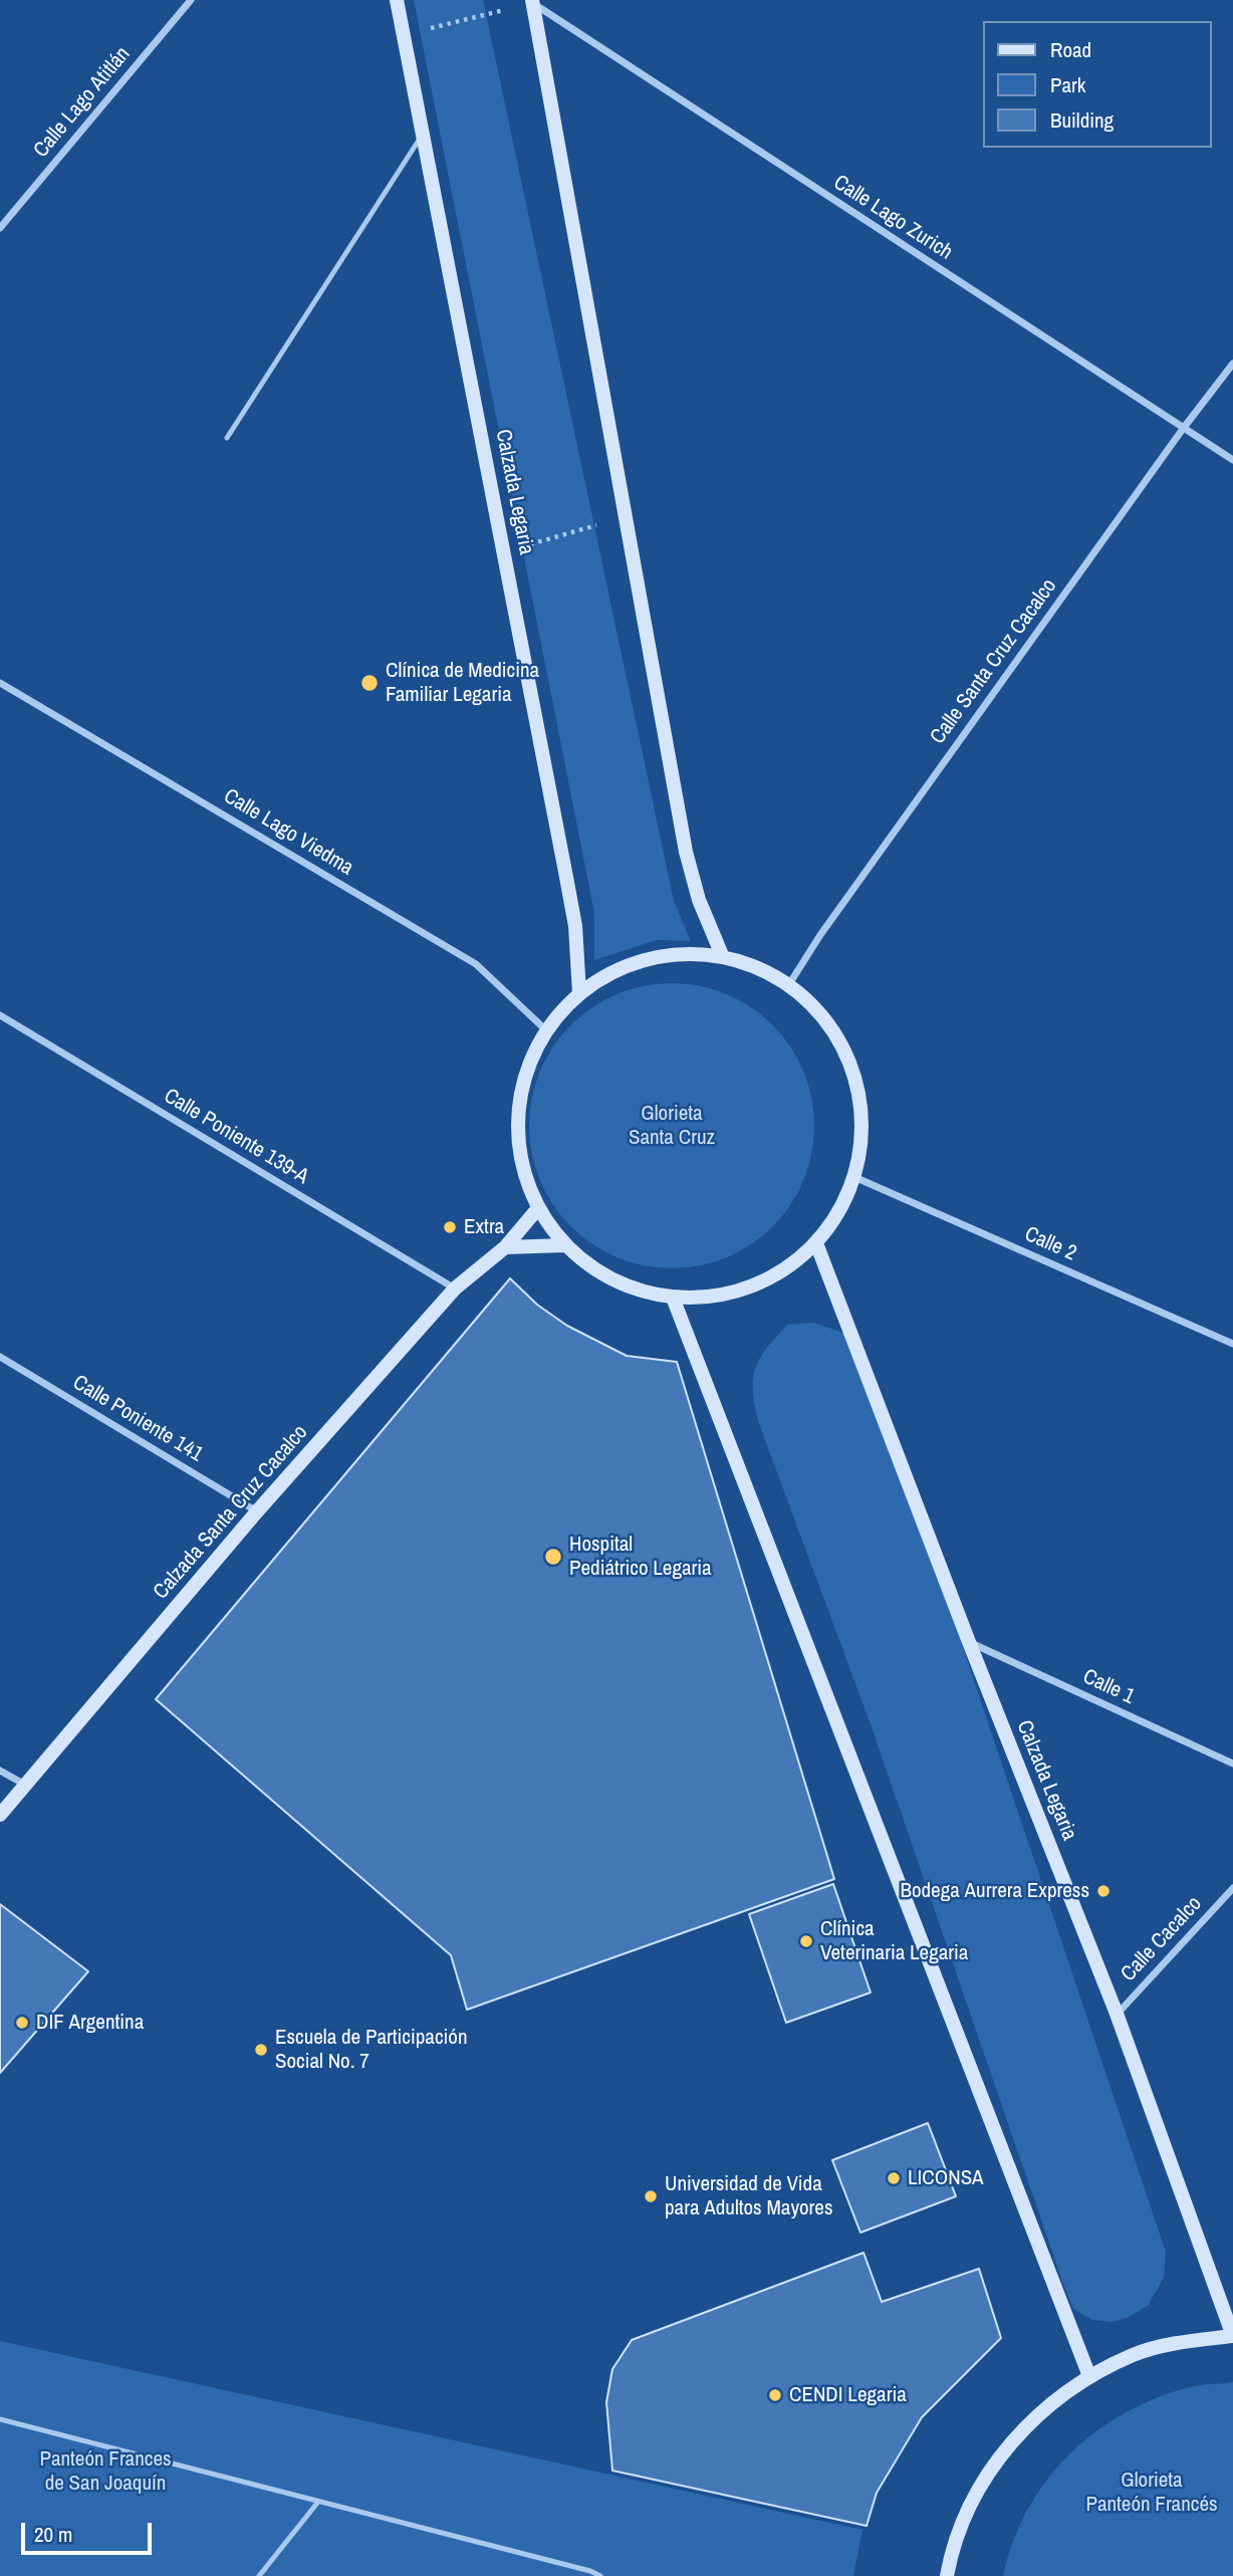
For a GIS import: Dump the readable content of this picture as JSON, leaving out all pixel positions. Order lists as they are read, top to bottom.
{
  "streets": {
    "main road": ["Calzada Legaria", "Calzada Santa Cruz Cacalco"],
    "street": [
      "Calle Lago Atitlán",
      "Calle Lago Zurich",
      "Calle Santa Cruz Cacalco",
      "Calle Lago Viedma",
      "Calle Poniente 139-A",
      "Calle 2",
      "Calle Poniente 141",
      "Calle 1",
      "Calle Cacalco"
    ]
  },
  "crossings": [
    ["Calle Lago Zurich", "Calle Santa Cruz Cacalco"],
    ["Calzada Legaria", "Calle 1"],
    ["Calzada Legaria", "Calle Cacalco"],
    ["Calle Poniente 139-A", "Calzada Santa Cruz Cacalco"],
    ["Calle Poniente 141", "Calzada Santa Cruz Cacalco"]
  ],
  "parks": ["Glorieta Santa Cruz", "Panteón Frances de San Joaquín", "Glorieta Panteón Francés"],
  "places": [
    "Clínica de Medicina Familiar Legaria",
    "Extra",
    "Hospital Pediátrico Legaria",
    "Bodega Aurrera Express",
    "Clínica Veterinaria Legaria",
    "DIF Argentina",
    "Escuela de Participación Social No. 7",
    "LICONSA",
    "Universidad de Vida para Adultos Mayores",
    "CENDI Legaria"
  ],
  "legend": ["Road", "Park", "Building"],
  "scale_bar": "20 m"
}
